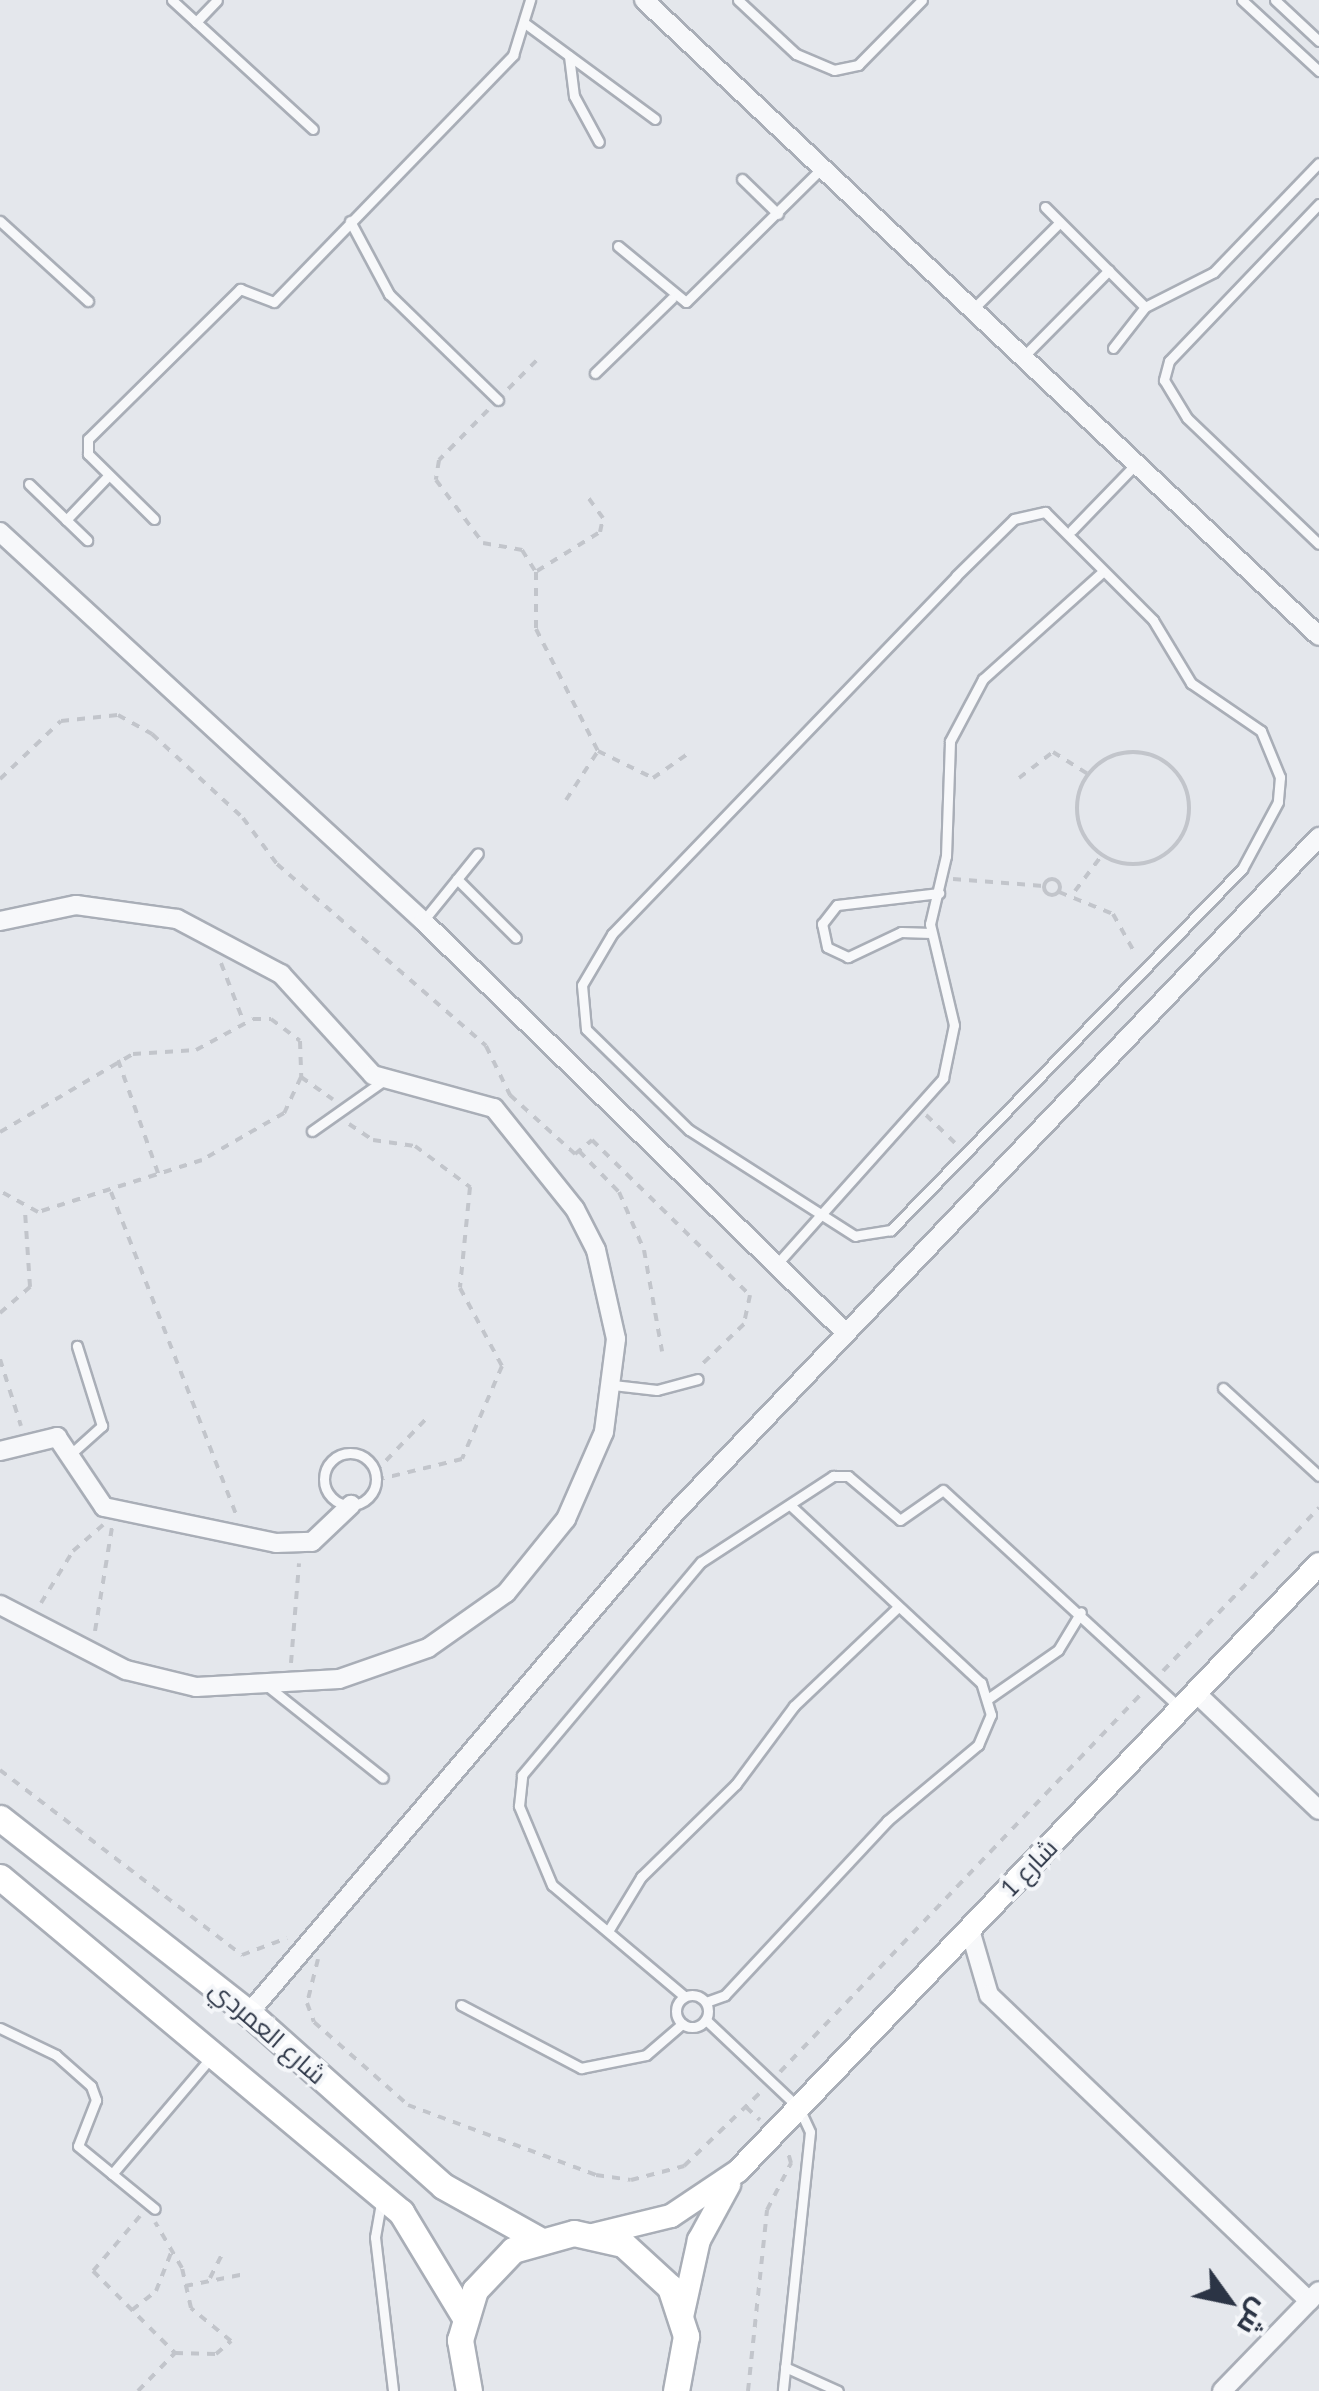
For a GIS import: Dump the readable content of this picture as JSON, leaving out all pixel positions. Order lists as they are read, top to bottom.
{
  "streets": {
    "main road": ["شارع العمردي"],
    "street": ["شارع 1"]
  },
  "north": "bottom right"
}
